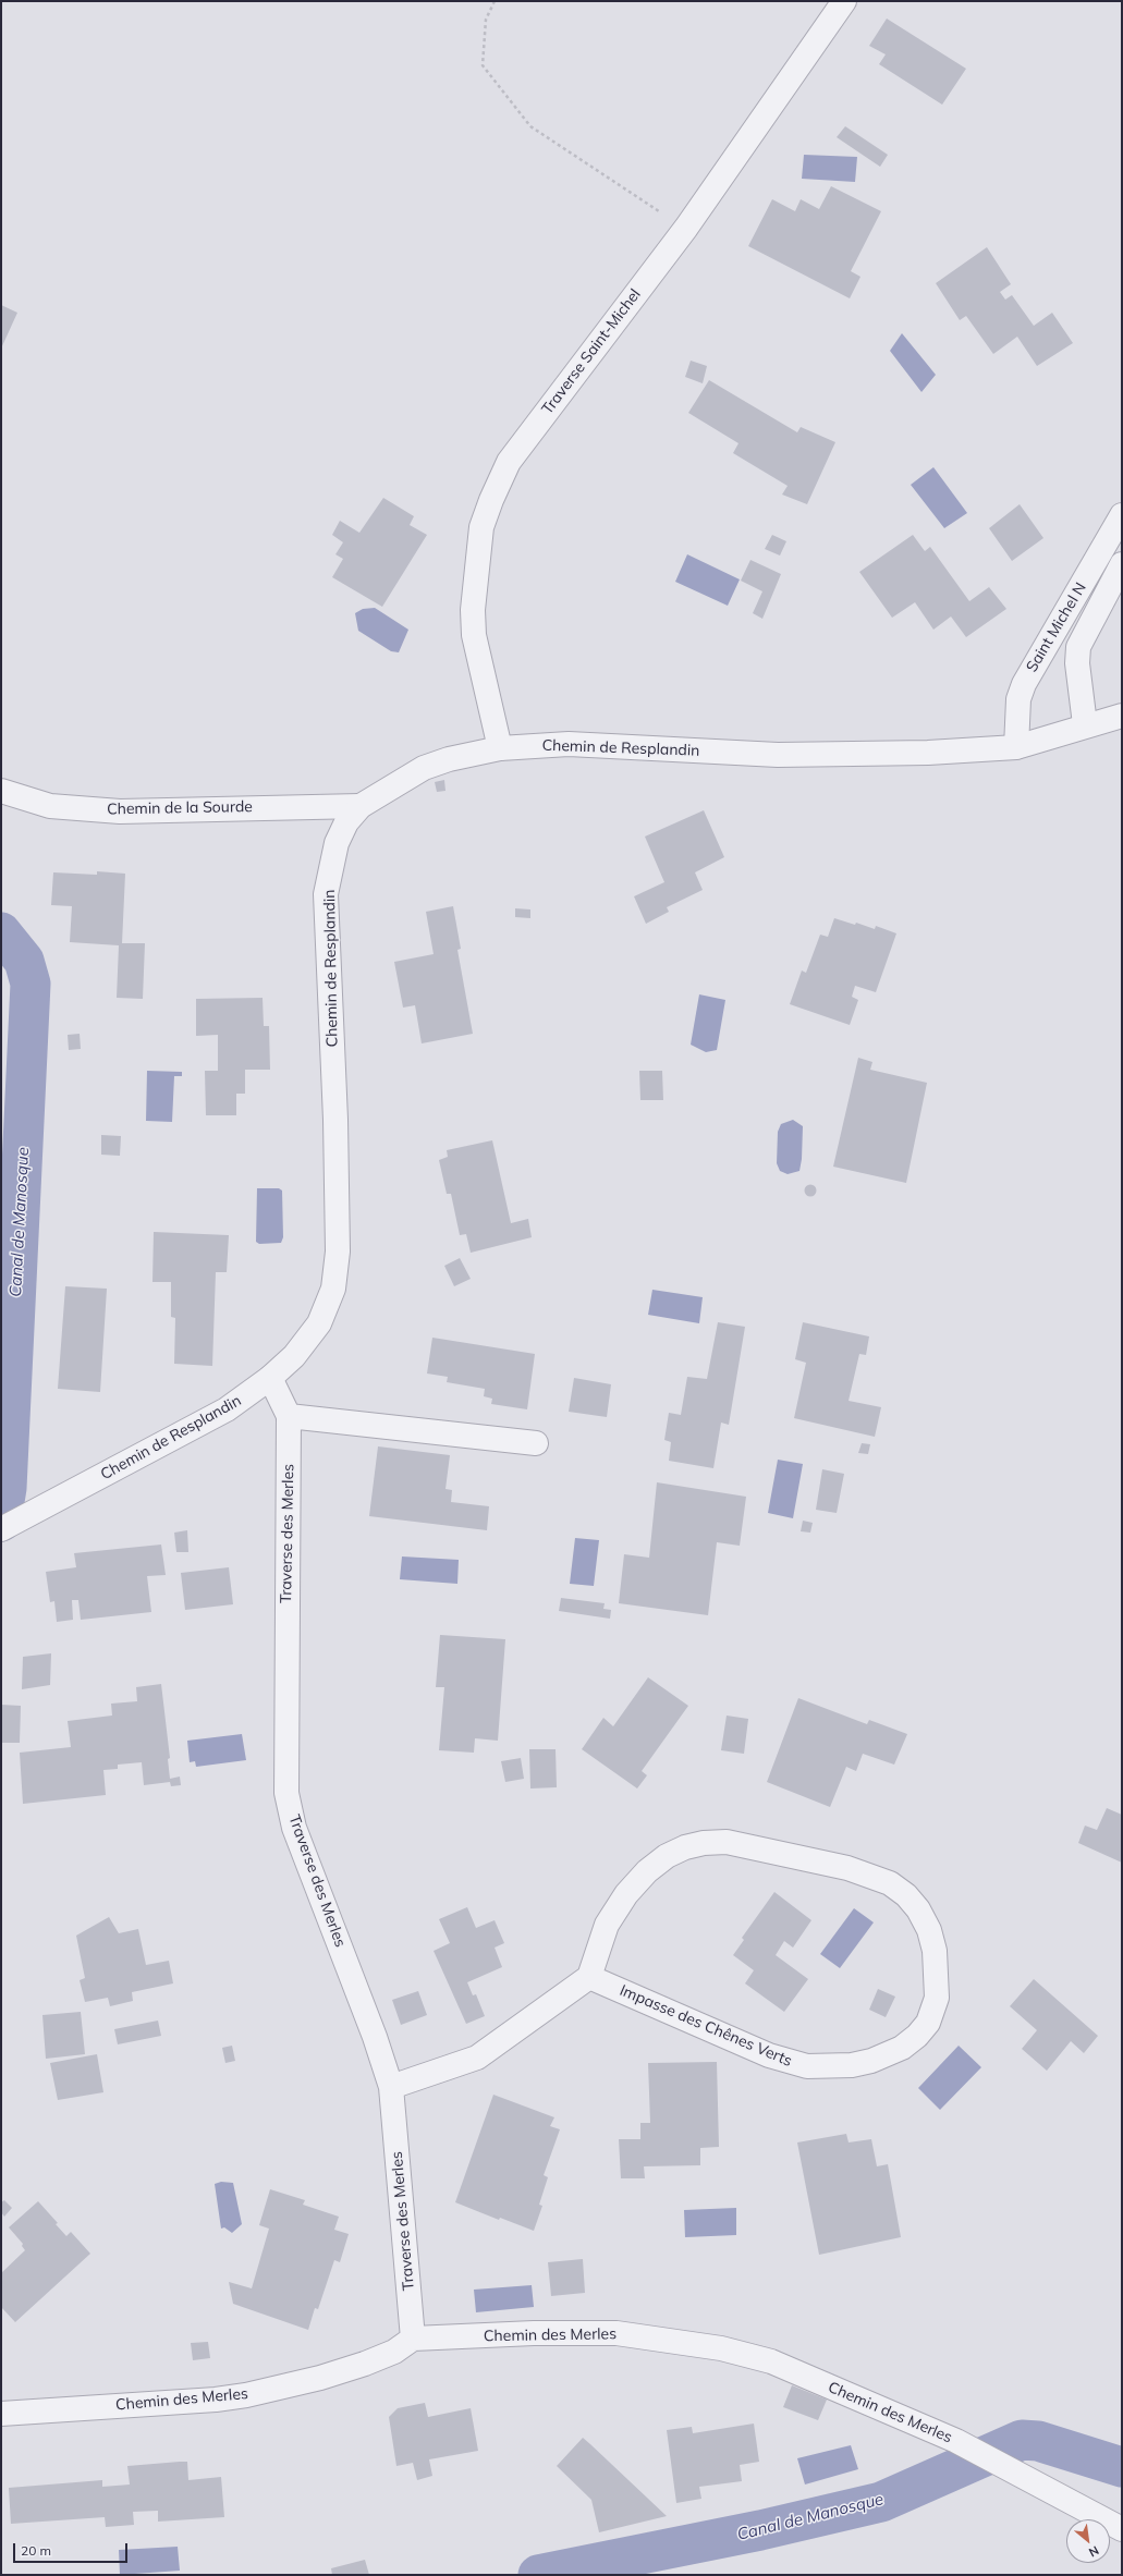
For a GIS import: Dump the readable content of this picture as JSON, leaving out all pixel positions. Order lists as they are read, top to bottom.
{
  "streets": {
    "street": [
      "Traverse Saint-Michel",
      "Saint Michel N",
      "Chemin de Resplandin",
      "Chemin de la Sourde",
      "Traverse des Merles",
      "Impasse des Chênes Verts",
      "Chemin des Merles"
    ]
  },
  "crossings": [
    ["Traverse Saint-Michel", "Chemin de Resplandin"],
    ["Saint Michel N", "Chemin de Resplandin"],
    ["Chemin de Resplandin", "Chemin de la Sourde"],
    ["Chemin de Resplandin", "Traverse des Merles"],
    ["Traverse des Merles", "Chemin des Merles"]
  ],
  "water": ["Canal de Manosque"],
  "scale_bar": "20 m",
  "north": "bottom right"
}
